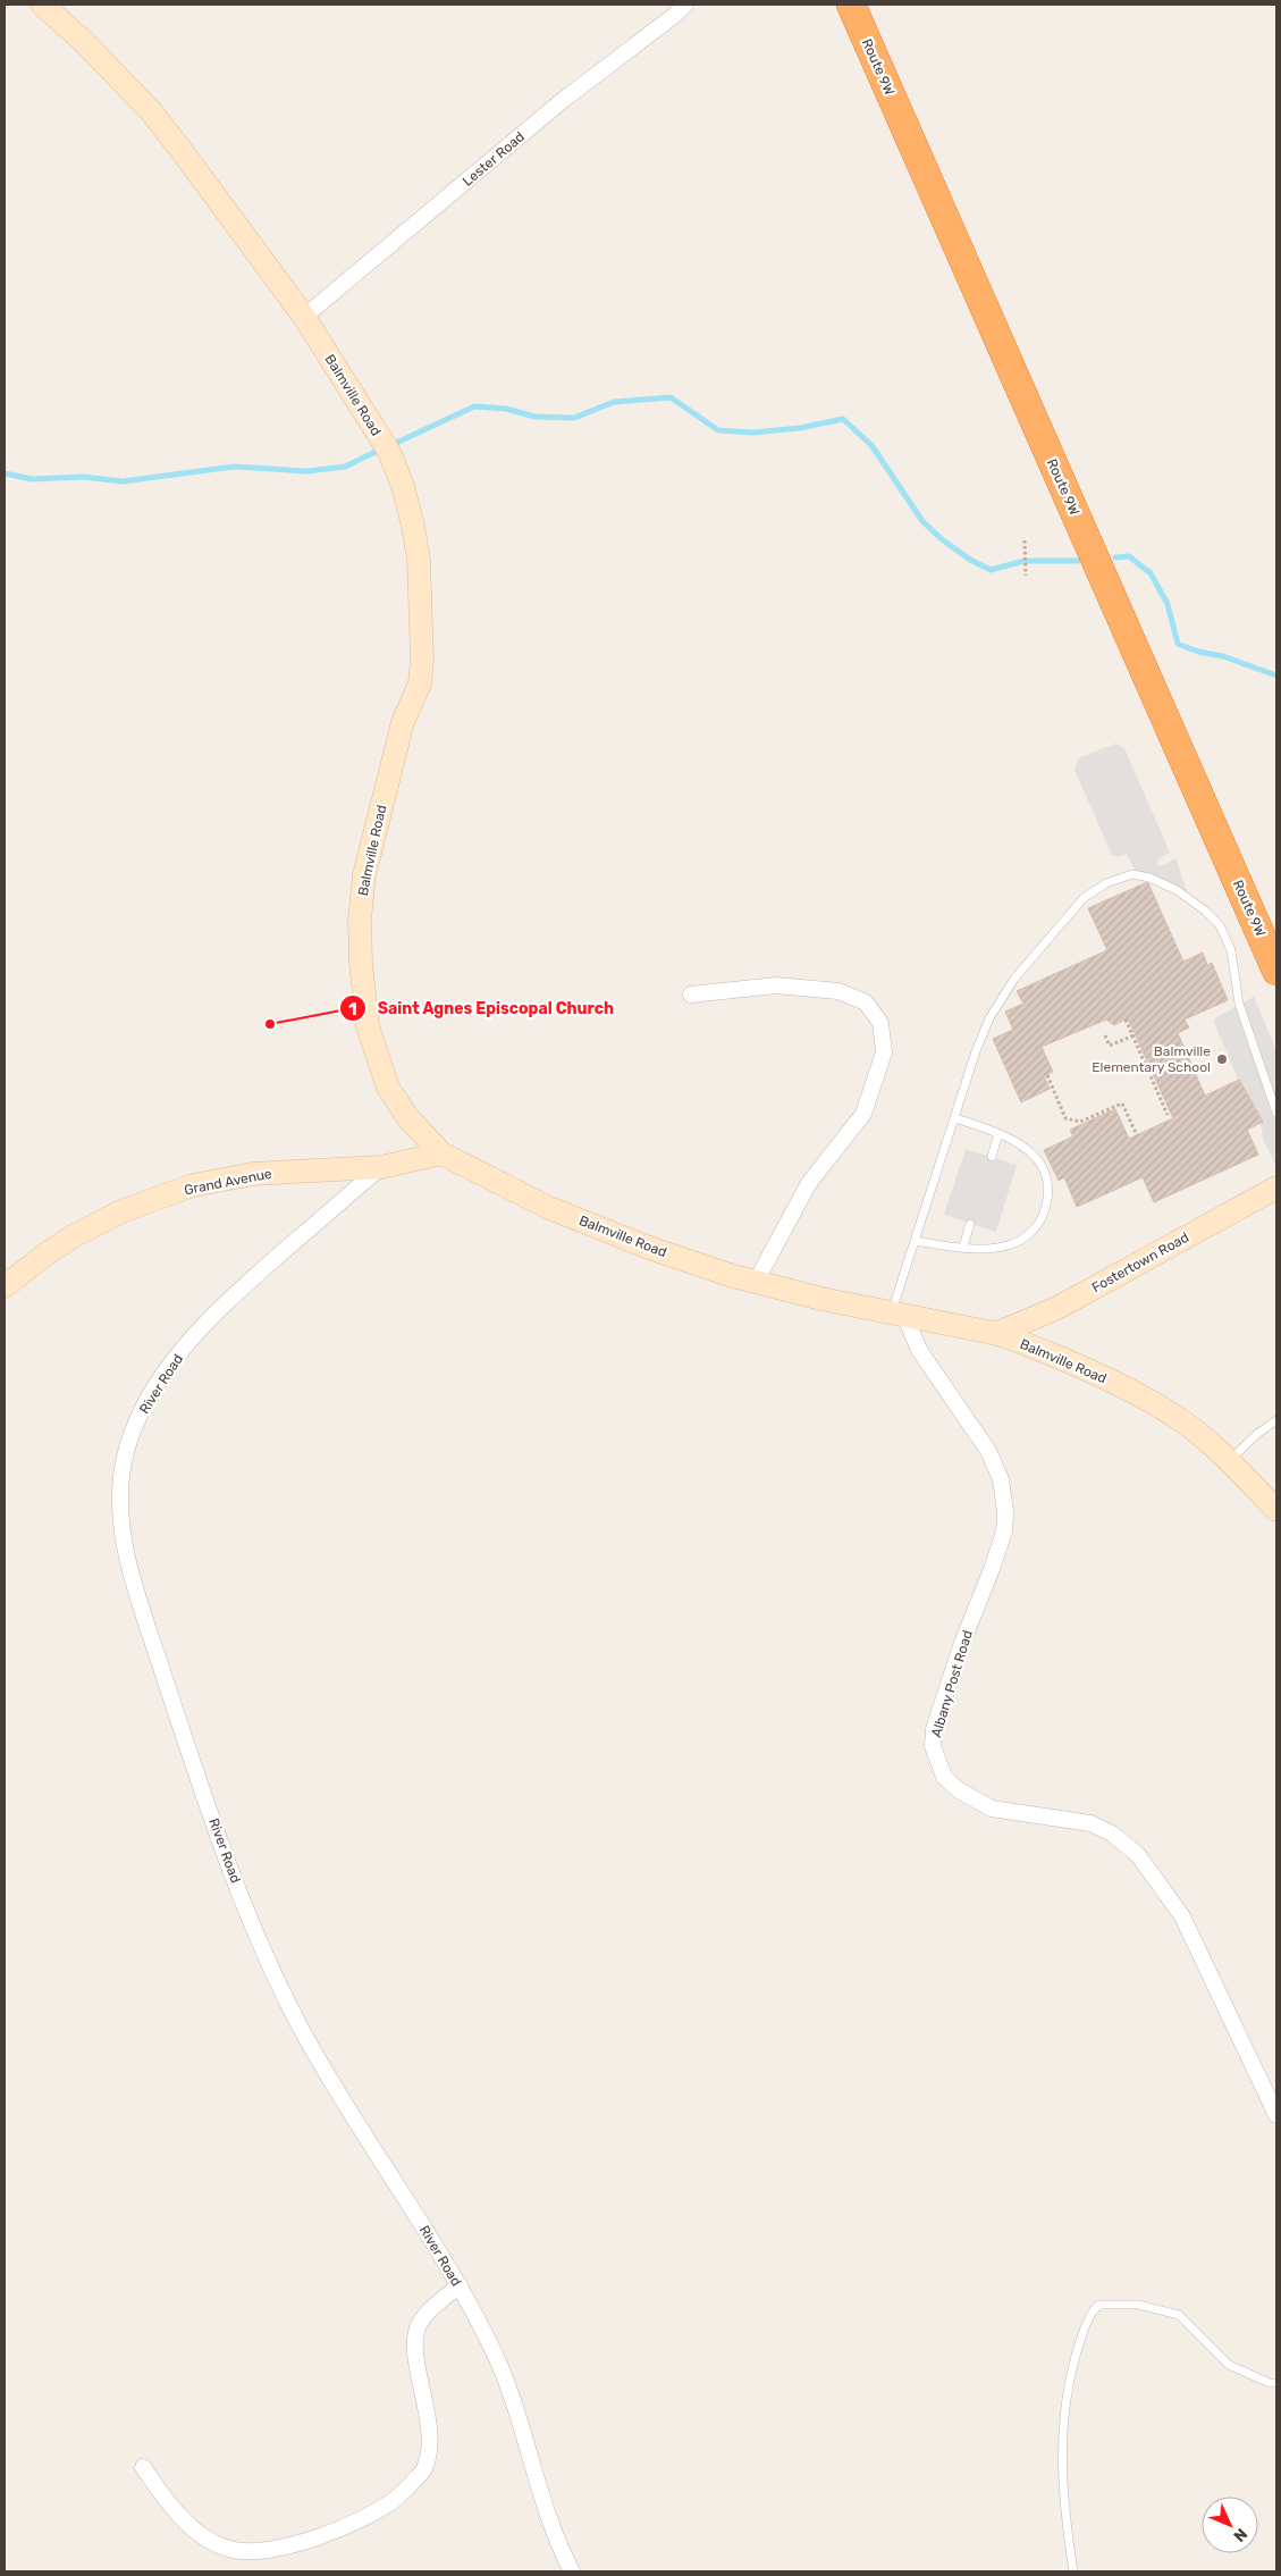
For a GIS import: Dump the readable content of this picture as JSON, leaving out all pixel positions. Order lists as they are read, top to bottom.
{
  "streets": {
    "highway": ["Route 9W"],
    "street": [
      "Lester Road",
      "Balmville Road",
      "Grand Avenue",
      "Fostertown Road",
      "River Road",
      "Albany Post Road"
    ]
  },
  "crossings": [
    ["Lester Road", "Balmville Road"],
    ["Balmville Road", "Grand Avenue"],
    ["Balmville Road", "Fostertown Road"],
    ["Balmville Road", "Albany Post Road"],
    ["Grand Avenue", "River Road"]
  ],
  "places": ["Saint Agnes Episcopal Church", "Balmville Elementary School"],
  "north": "bottom right"
}
